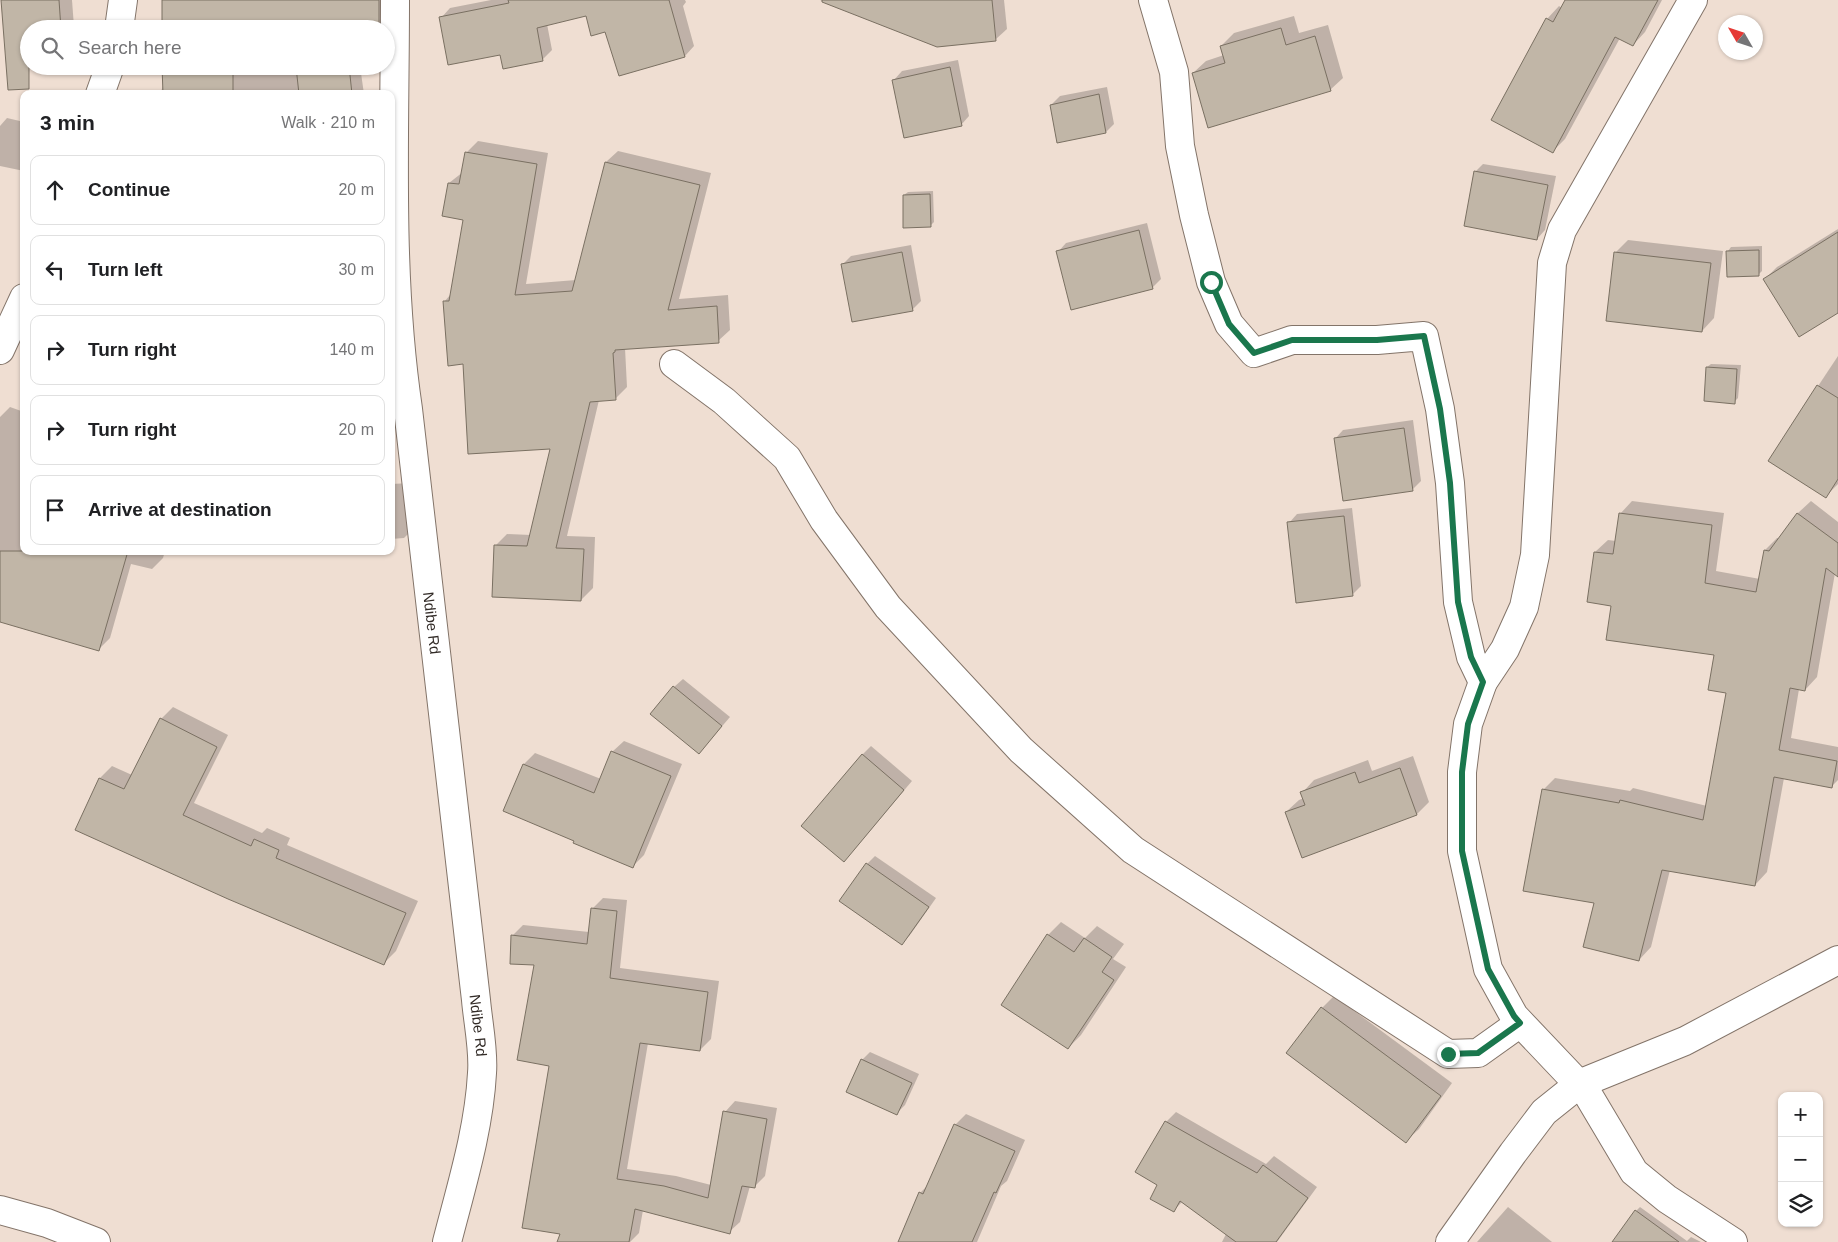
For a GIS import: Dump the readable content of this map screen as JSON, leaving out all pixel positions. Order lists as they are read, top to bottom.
{
  "streets": {
    "street": ["Ndibe Rd"]
  },
  "north": "top left",
  "page": {
    "search": "Search here",
    "heading": ["3 min", "Walk · 210 m"],
    "list": [
      ["Continue", "20 m"],
      ["Turn left", "30 m"],
      ["Turn right", "140 m"],
      ["Turn right", "20 m"],
      "Arrive at destination"
    ],
    "map_buttons": ["+", "−"]
  }
}
